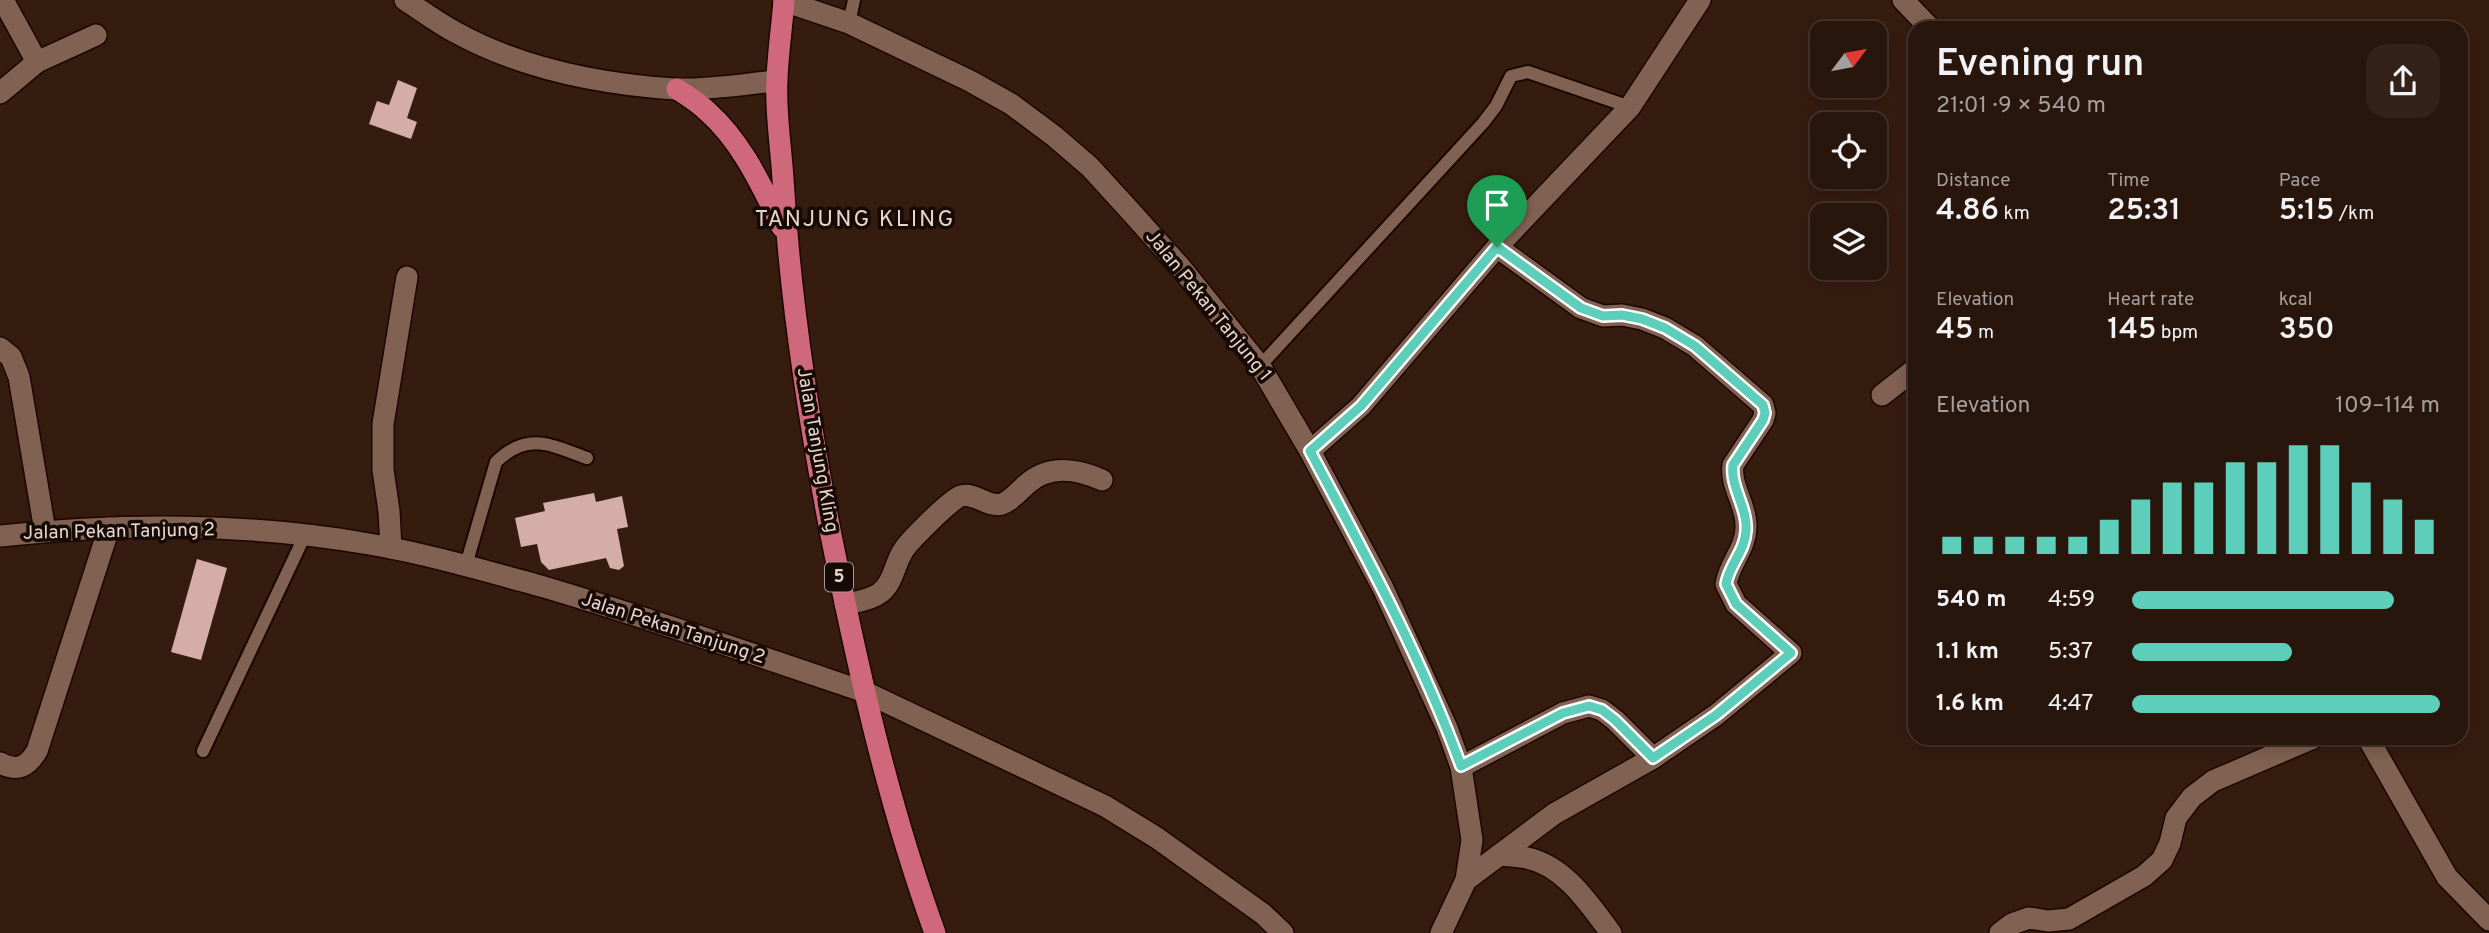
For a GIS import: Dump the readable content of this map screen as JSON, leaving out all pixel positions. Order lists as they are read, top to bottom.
{
  "streets": {
    "highway": ["Jalan Tanjung Kling", "5"],
    "street": ["Jalan Pekan Tanjung 1", "Jalan Pekan Tanjung 2"]
  },
  "crossings": [
    ["Jalan Pekan Tanjung 1", "Jalan Tanjung Kling"],
    ["Jalan Tanjung Kling", "Jalan Pekan Tanjung 2"]
  ],
  "districts": ["TANJUNG KLING"],
  "north": "top right",
  "page": {
    "heading": ["Evening run", "21:01 · 9 × 540 m"],
    "stats": [
      ["Distance", "4.86 km"],
      ["Time", "25:31"],
      ["Pace", "5:15 /km"],
      ["Elevation", "45 m"],
      ["Heart rate", "145 bpm"],
      ["kcal", "350"]
    ],
    "chart": ["Elevation", "109–114 m"],
    "list": [
      {
        "name": "540 m",
        "note": "4:59"
      },
      {
        "name": "1.1 km",
        "note": "5:37"
      },
      {
        "name": "1.6 km",
        "note": "4:47"
      }
    ]
  }
}
